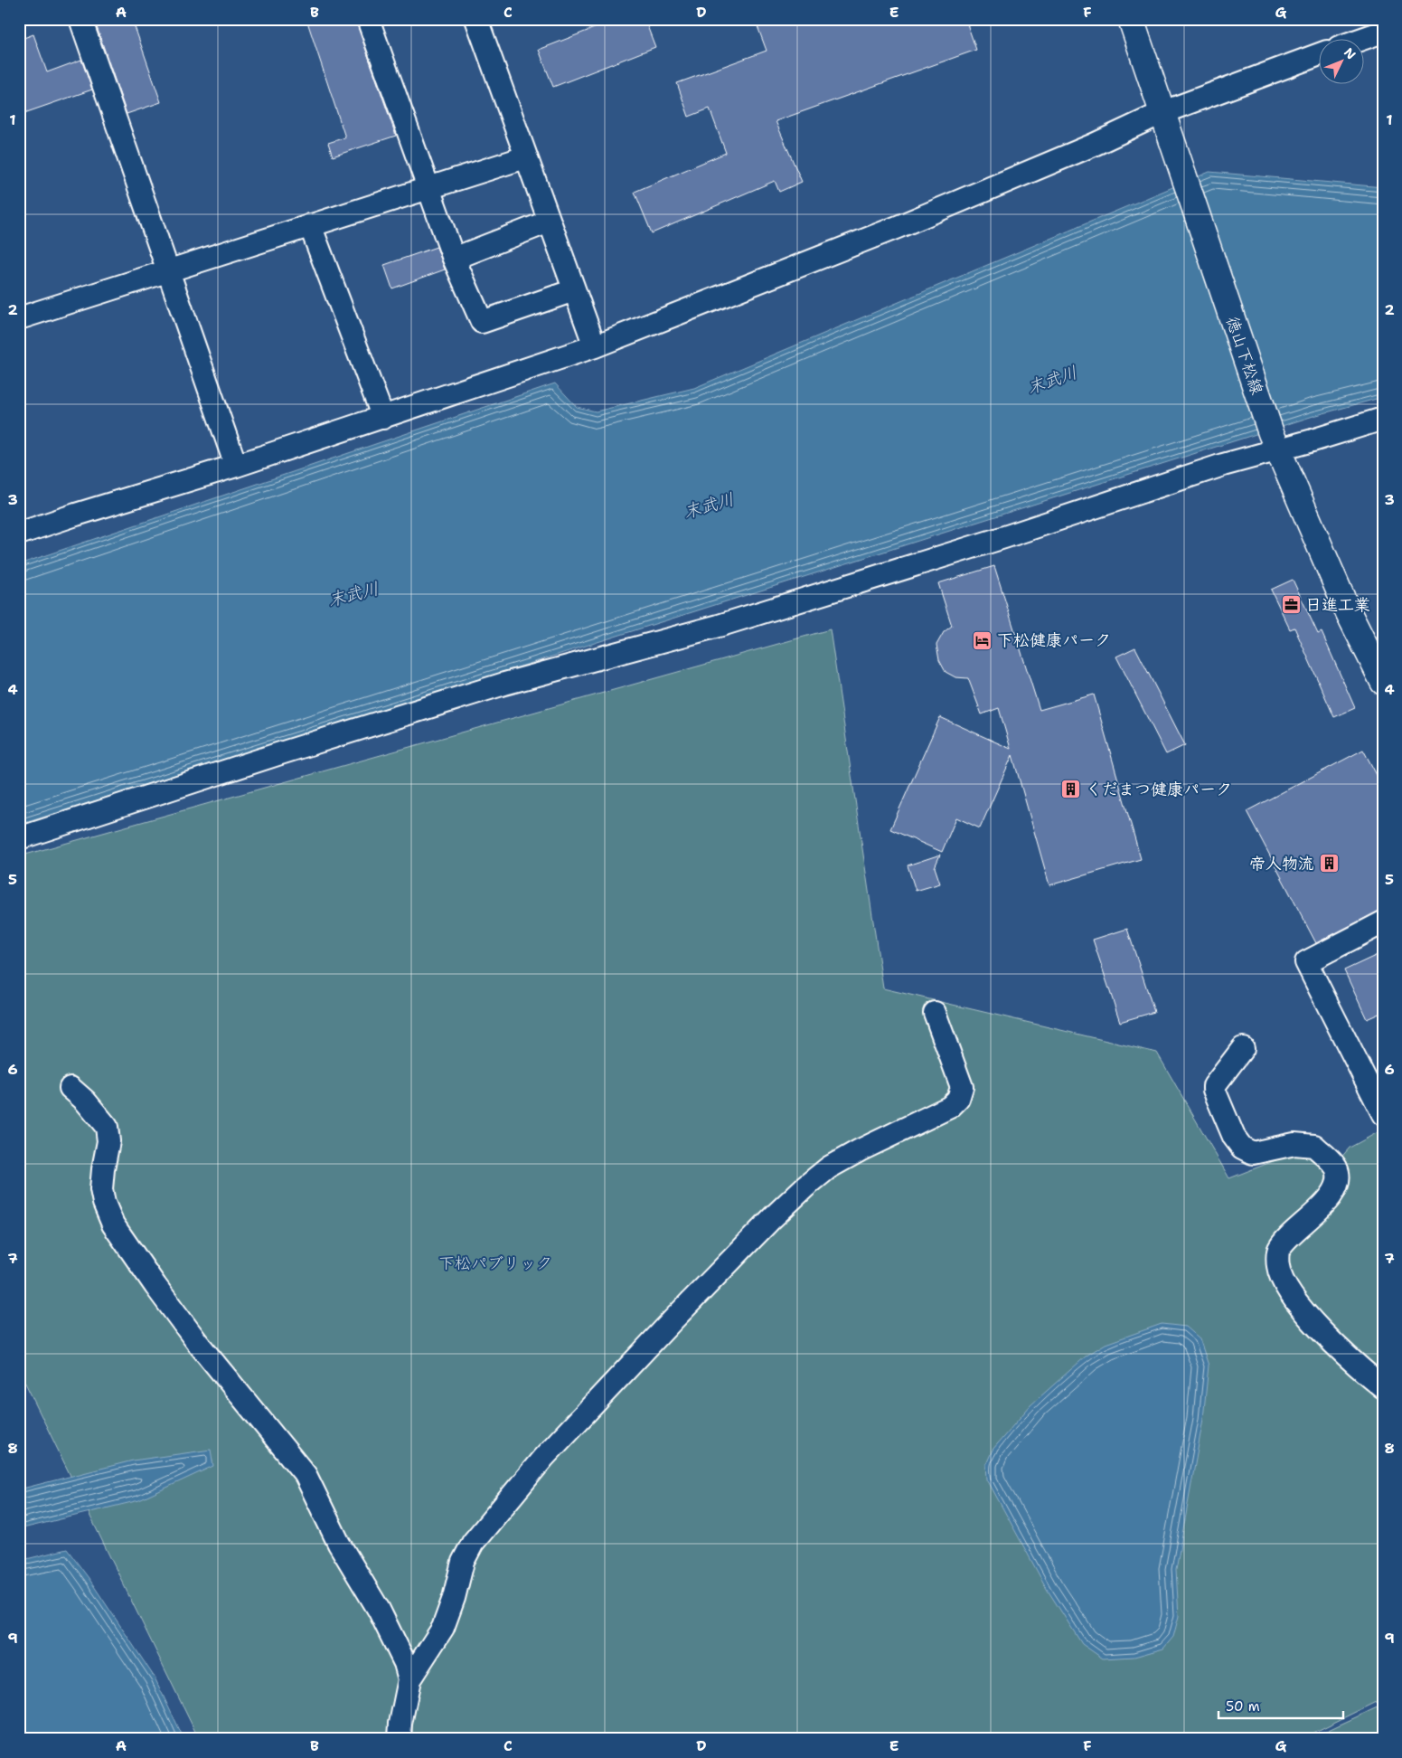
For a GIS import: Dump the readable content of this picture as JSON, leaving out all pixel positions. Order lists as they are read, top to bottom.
{
  "streets": {
    "main road": ["徳山下松線"]
  },
  "water": ["末武川"],
  "parks": ["下松パブリック"],
  "places": {
    "office": ["日進工業"],
    "hotel": ["下松健康パーク"],
    "building": ["くだまつ健康パーク", "帝人物流"]
  },
  "scale_bar": "50 m",
  "north": "top right",
  "grid": {
    "columns": [
      "A",
      "B",
      "C",
      "D",
      "E",
      "F",
      "G"
    ],
    "rows": [
      "1",
      "2",
      "3",
      "4",
      "5",
      "6",
      "7",
      "8",
      "9"
    ]
  }
}
